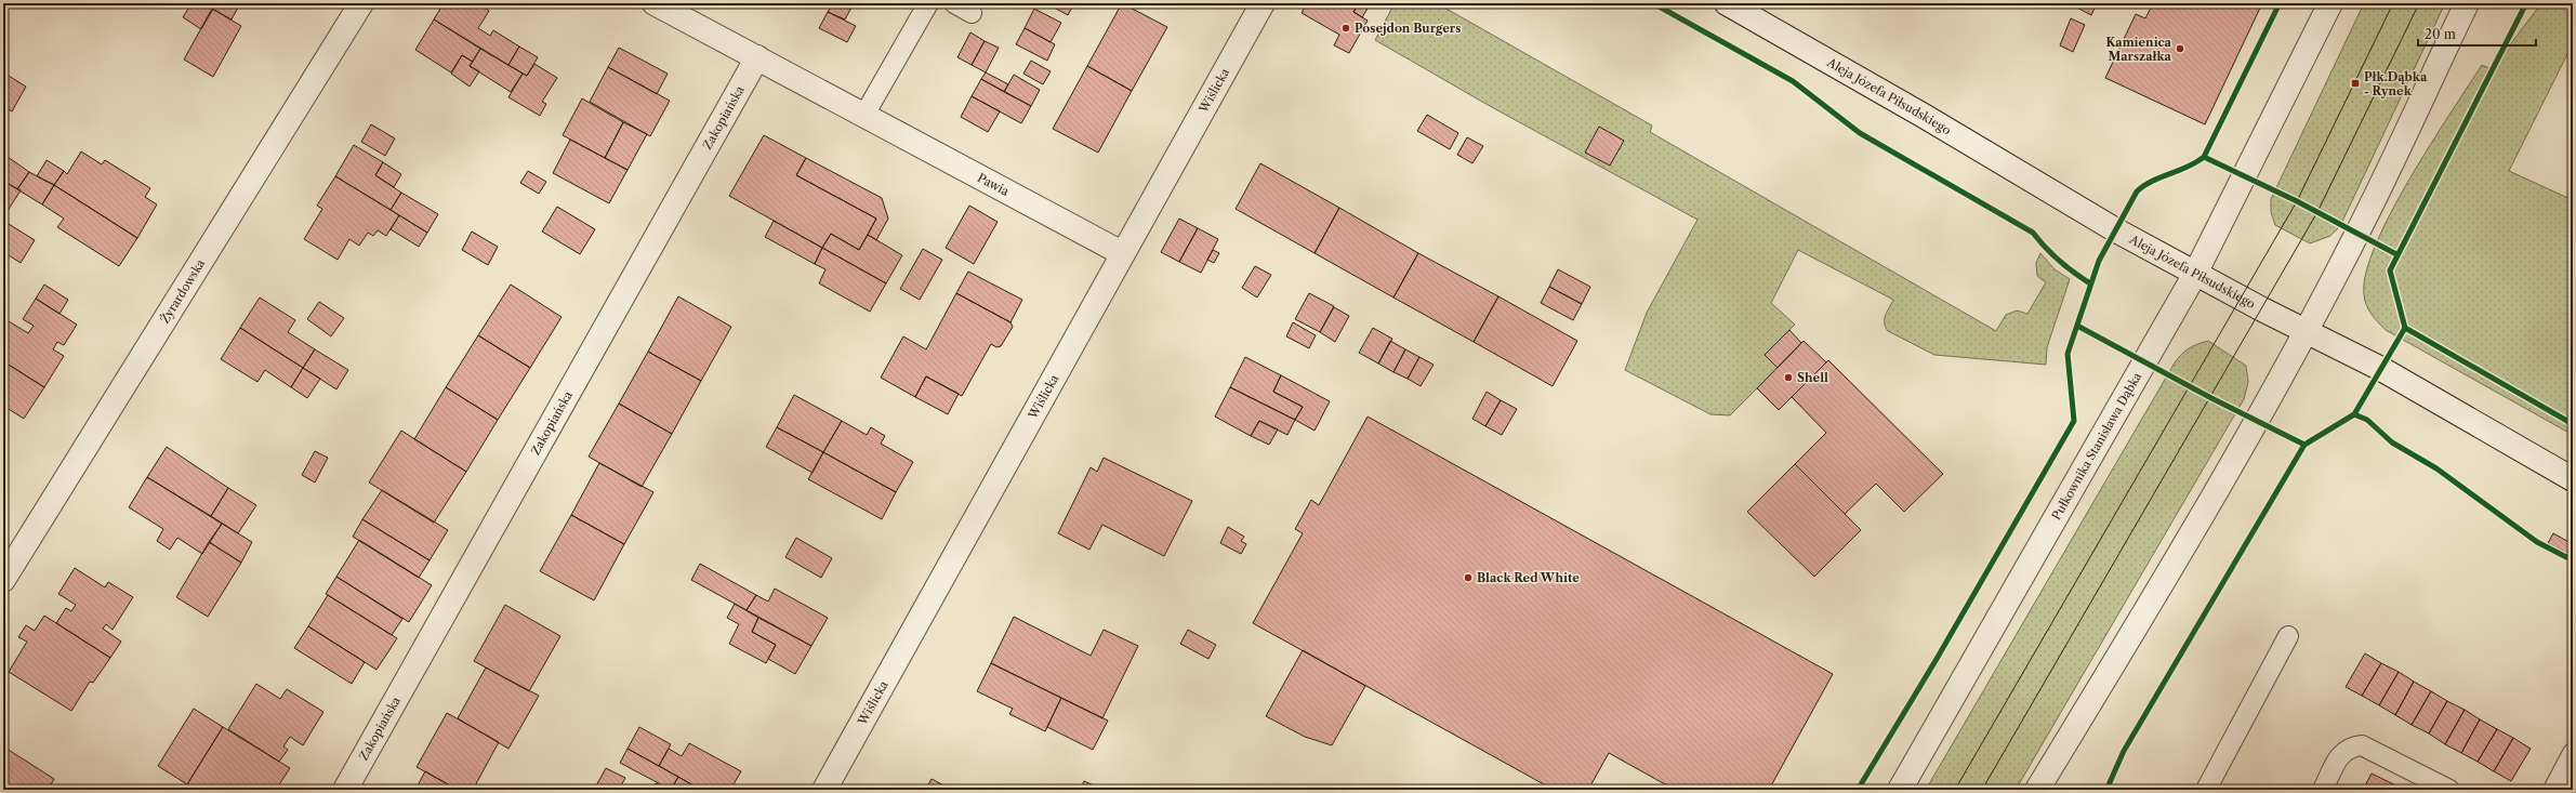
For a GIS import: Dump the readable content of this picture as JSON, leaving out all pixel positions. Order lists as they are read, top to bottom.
{
  "streets": {
    "street": [
      "Wiślicka",
      "Aleja Józefa Piłsudskiego",
      "Zakopiańska",
      "Pawia",
      "Żyrardowska",
      "Pułkownika Stanisława Dąbka"
    ]
  },
  "crossings": [
    ["Wiślicka", "Pawia"],
    ["Aleja Józefa Piłsudskiego", "Pułkownika Stanisława Dąbka"],
    ["Zakopiańska", "Pawia"]
  ],
  "places": {
    "other": [
      "Posejdon Burgers",
      "Kamienica Marszałka",
      "Shell",
      "Black Red White"
    ],
    "transit": ["Płk.Dąbka - Rynek"]
  },
  "scale_bar": "20 m"
}
